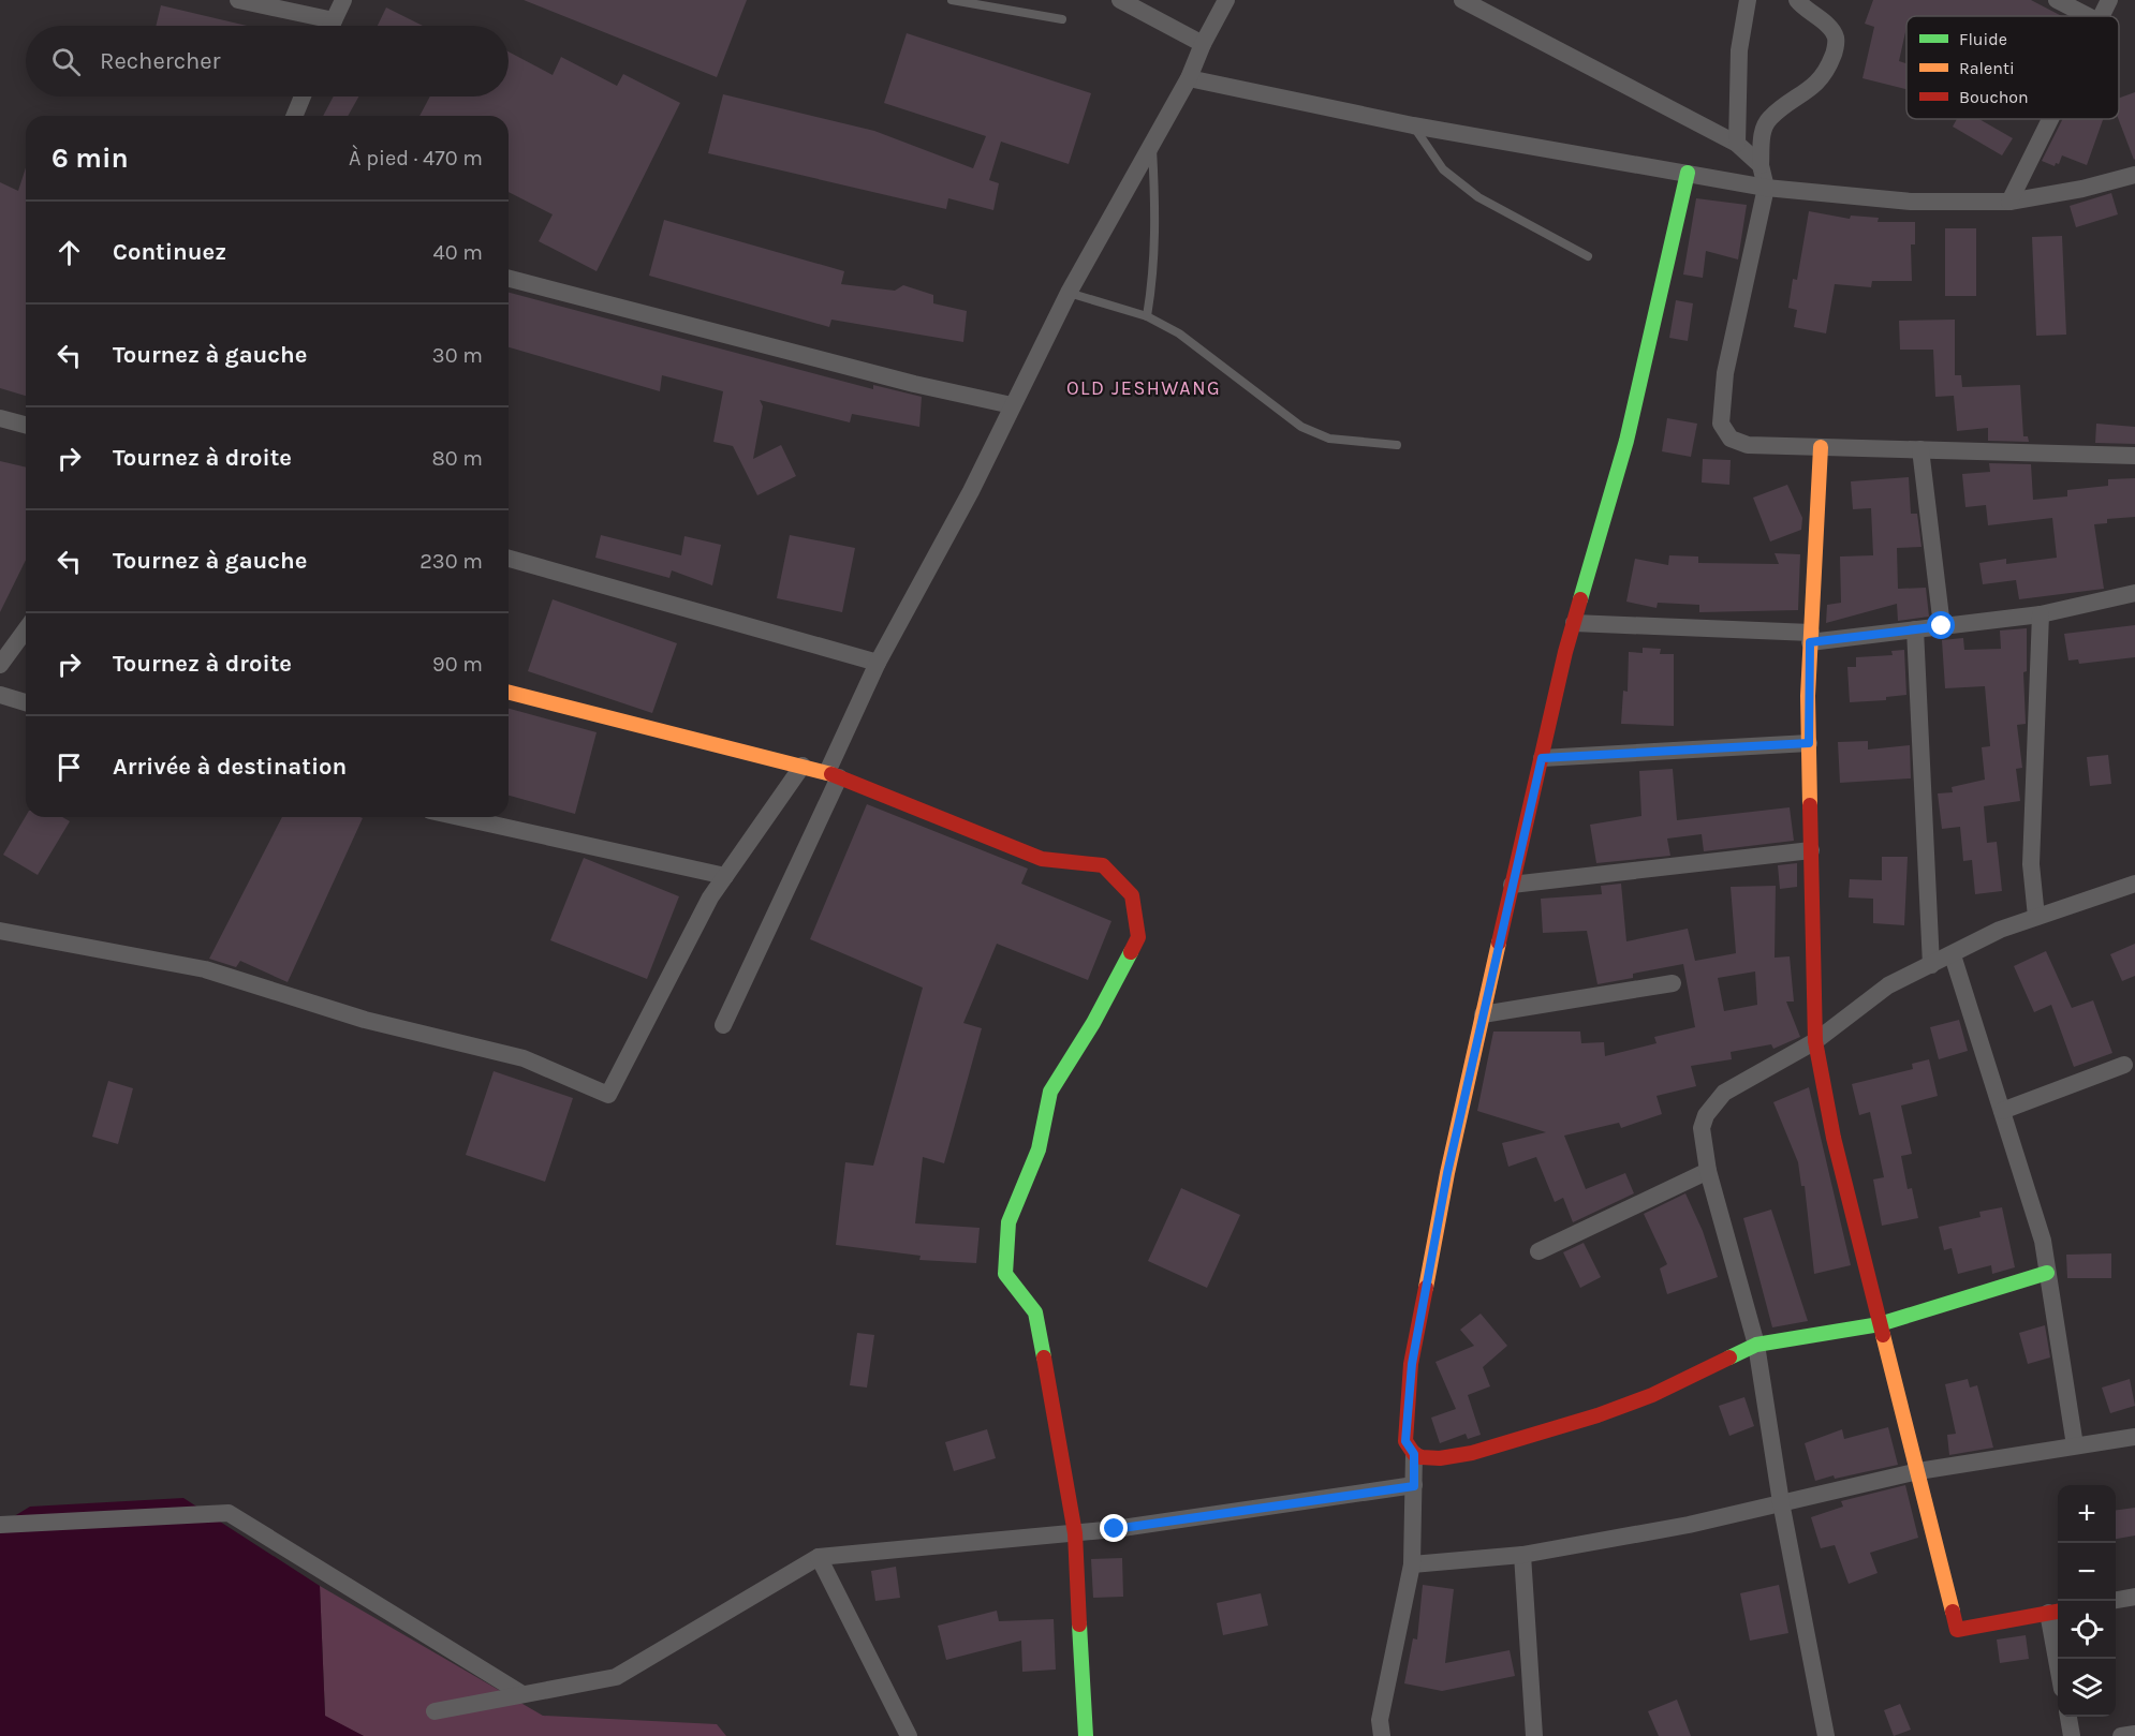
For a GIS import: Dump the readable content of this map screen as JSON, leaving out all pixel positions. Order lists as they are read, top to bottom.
{
  "districts": ["OLD JESHWANG"],
  "legend": ["Fluide", "Ralenti", "Bouchon"],
  "page": {
    "search": "Rechercher",
    "heading": ["6 min", "À pied · 470 m"],
    "list": [
      ["Continuez", "40 m"],
      ["Tournez à gauche", "30 m"],
      ["Tournez à droite", "80 m"],
      ["Tournez à gauche", "230 m"],
      ["Tournez à droite", "90 m"],
      "Arrivée à destination"
    ],
    "map_buttons": ["+", "−"]
  }
}
